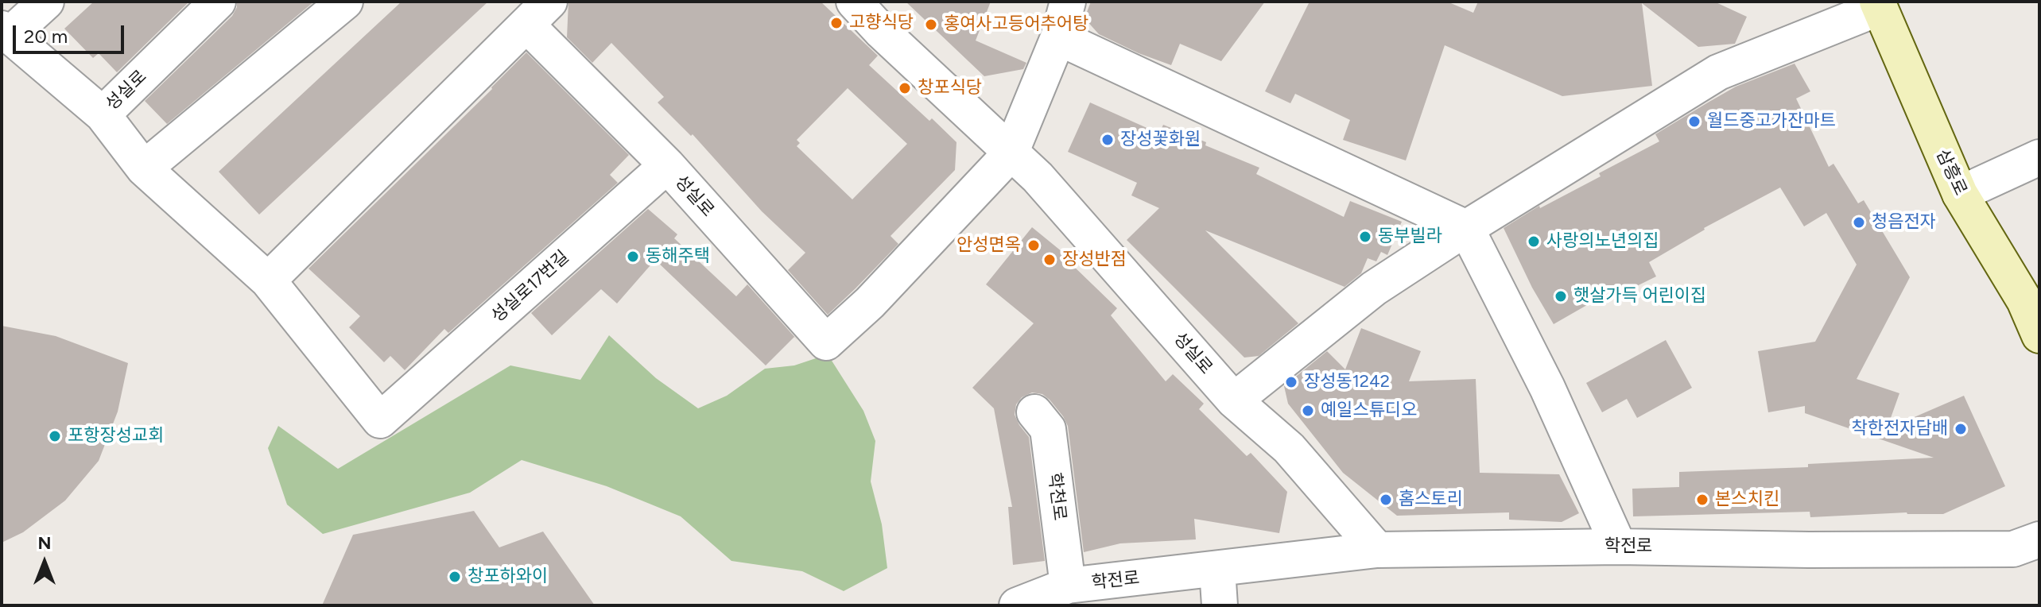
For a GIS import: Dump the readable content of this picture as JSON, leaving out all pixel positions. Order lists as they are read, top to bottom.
{
  "streets": {
    "street": [
      "성실로",
      "삼흥로",
      "성실로17번길",
      "학천로",
      "학전로"
    ]
  },
  "crossings": [
    ["성실로", "성실로17번길"],
    ["성실로", "학전로"],
    ["학천로", "학전로"]
  ],
  "places": [
    "고향식당",
    "홍여사고등어추어탕",
    "창포식당",
    "월드중고가잔마트",
    "장성꽃화원",
    "청음전자",
    "동부빌라",
    "사랑의노년의집",
    "안성면옥",
    "동해주택",
    "장성반점",
    "햇살가득 어린이집",
    "장성동1242",
    "예일스튜디오",
    "착한전자담배",
    "포항장성교회",
    "홈스토리",
    "본스치킨",
    "창포하와이"
  ],
  "scale_bar": "20 m",
  "north": "top"
}
